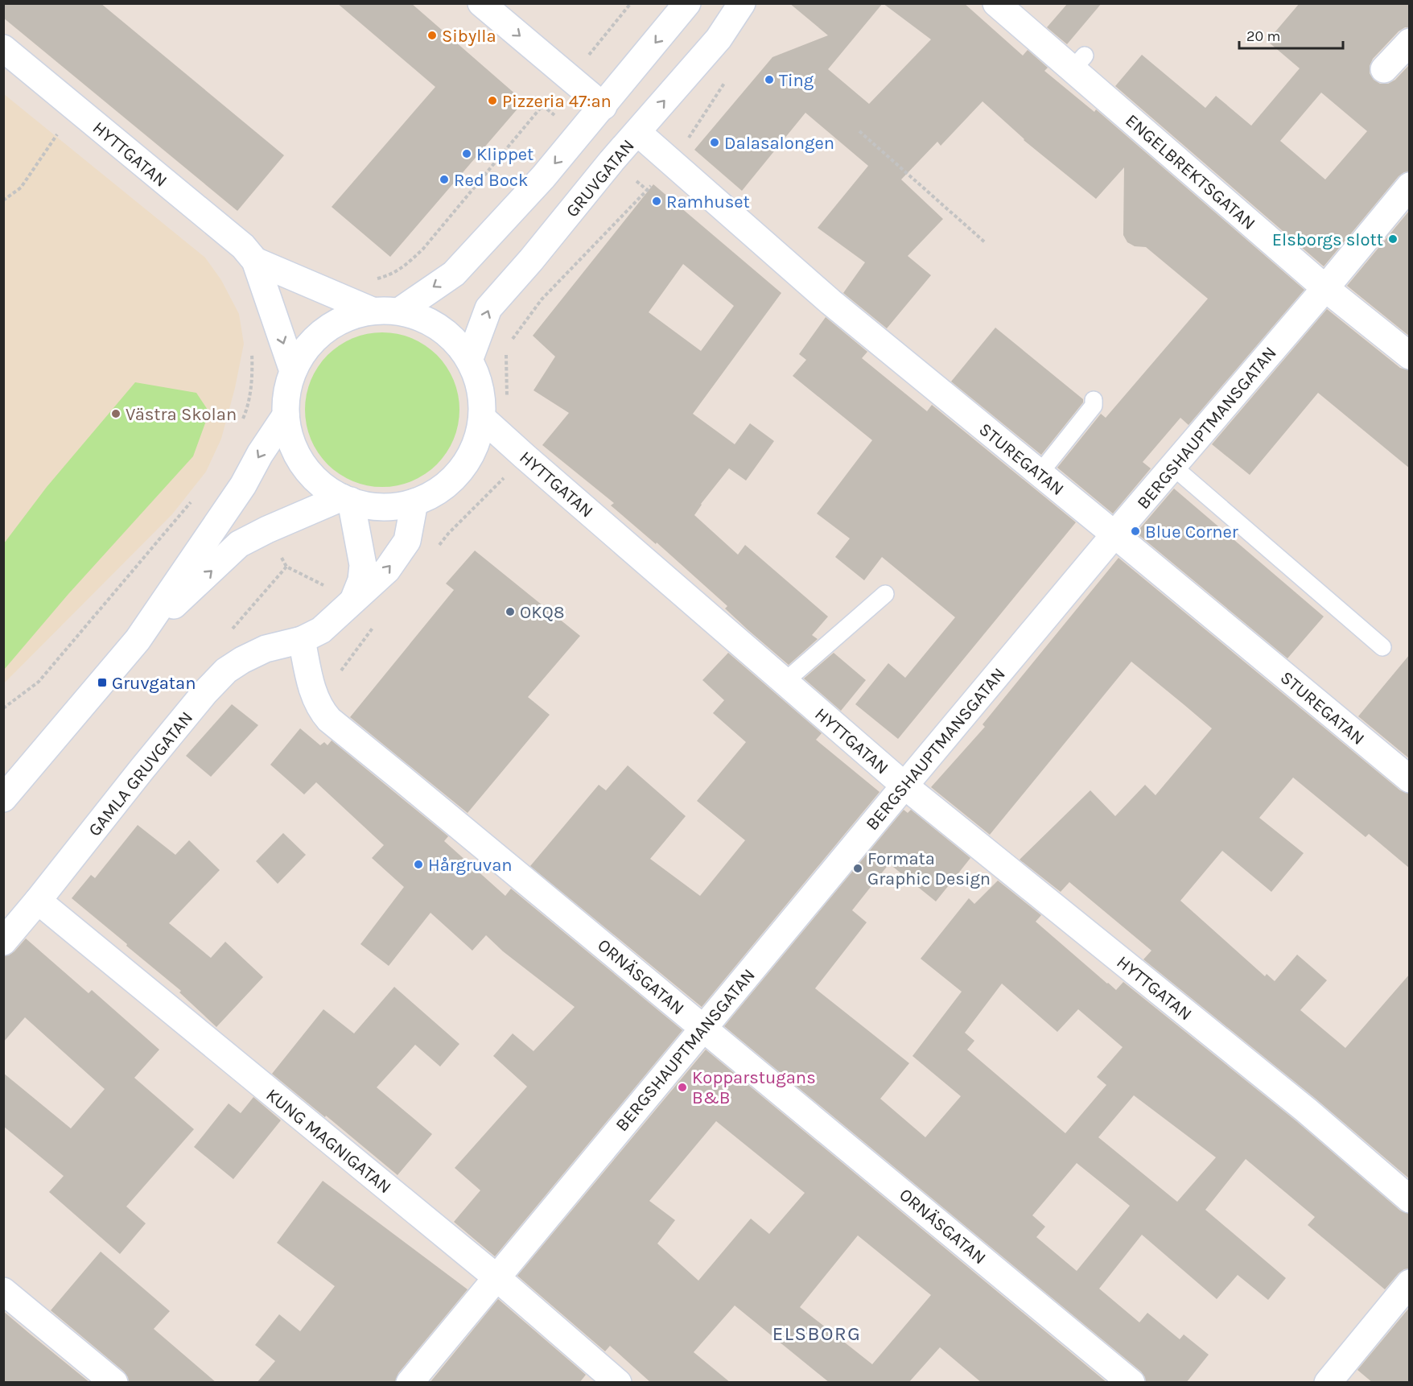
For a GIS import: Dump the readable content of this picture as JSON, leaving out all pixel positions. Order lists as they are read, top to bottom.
{
  "streets": {
    "street": [
      "HYTTGATAN",
      "ENGELBREKTSGATAN",
      "GRUVGATAN",
      "BERGSHAUPTMANSGATAN",
      "STUREGATAN",
      "GAMLA GRUVGATAN",
      "ORNÄSGATAN",
      "KUNG MAGNIGATAN"
    ]
  },
  "crossings": [
    ["HYTTGATAN", "BERGSHAUPTMANSGATAN"],
    ["ENGELBREKTSGATAN", "BERGSHAUPTMANSGATAN"],
    ["GRUVGATAN", "STUREGATAN"],
    ["BERGSHAUPTMANSGATAN", "STUREGATAN"],
    ["BERGSHAUPTMANSGATAN", "ORNÄSGATAN"],
    ["BERGSHAUPTMANSGATAN", "KUNG MAGNIGATAN"],
    ["GAMLA GRUVGATAN", "ORNÄSGATAN"],
    ["GAMLA GRUVGATAN", "KUNG MAGNIGATAN"]
  ],
  "districts": ["ELSBORG"],
  "places": {
    "other": [
      "Sibylla",
      "Ting",
      "Pizzeria 47:an",
      "Dalasalongen",
      "Klippet",
      "Red Bock",
      "Ramhuset",
      "Elsborgs slott",
      "Västra Skolan",
      "Blue Corner",
      "OKQ8",
      "Hårgruvan",
      "Formata Graphic Design",
      "Kopparstugans B&B"
    ],
    "transit": ["Gruvgatan"]
  },
  "scale_bar": "20 m"
}
